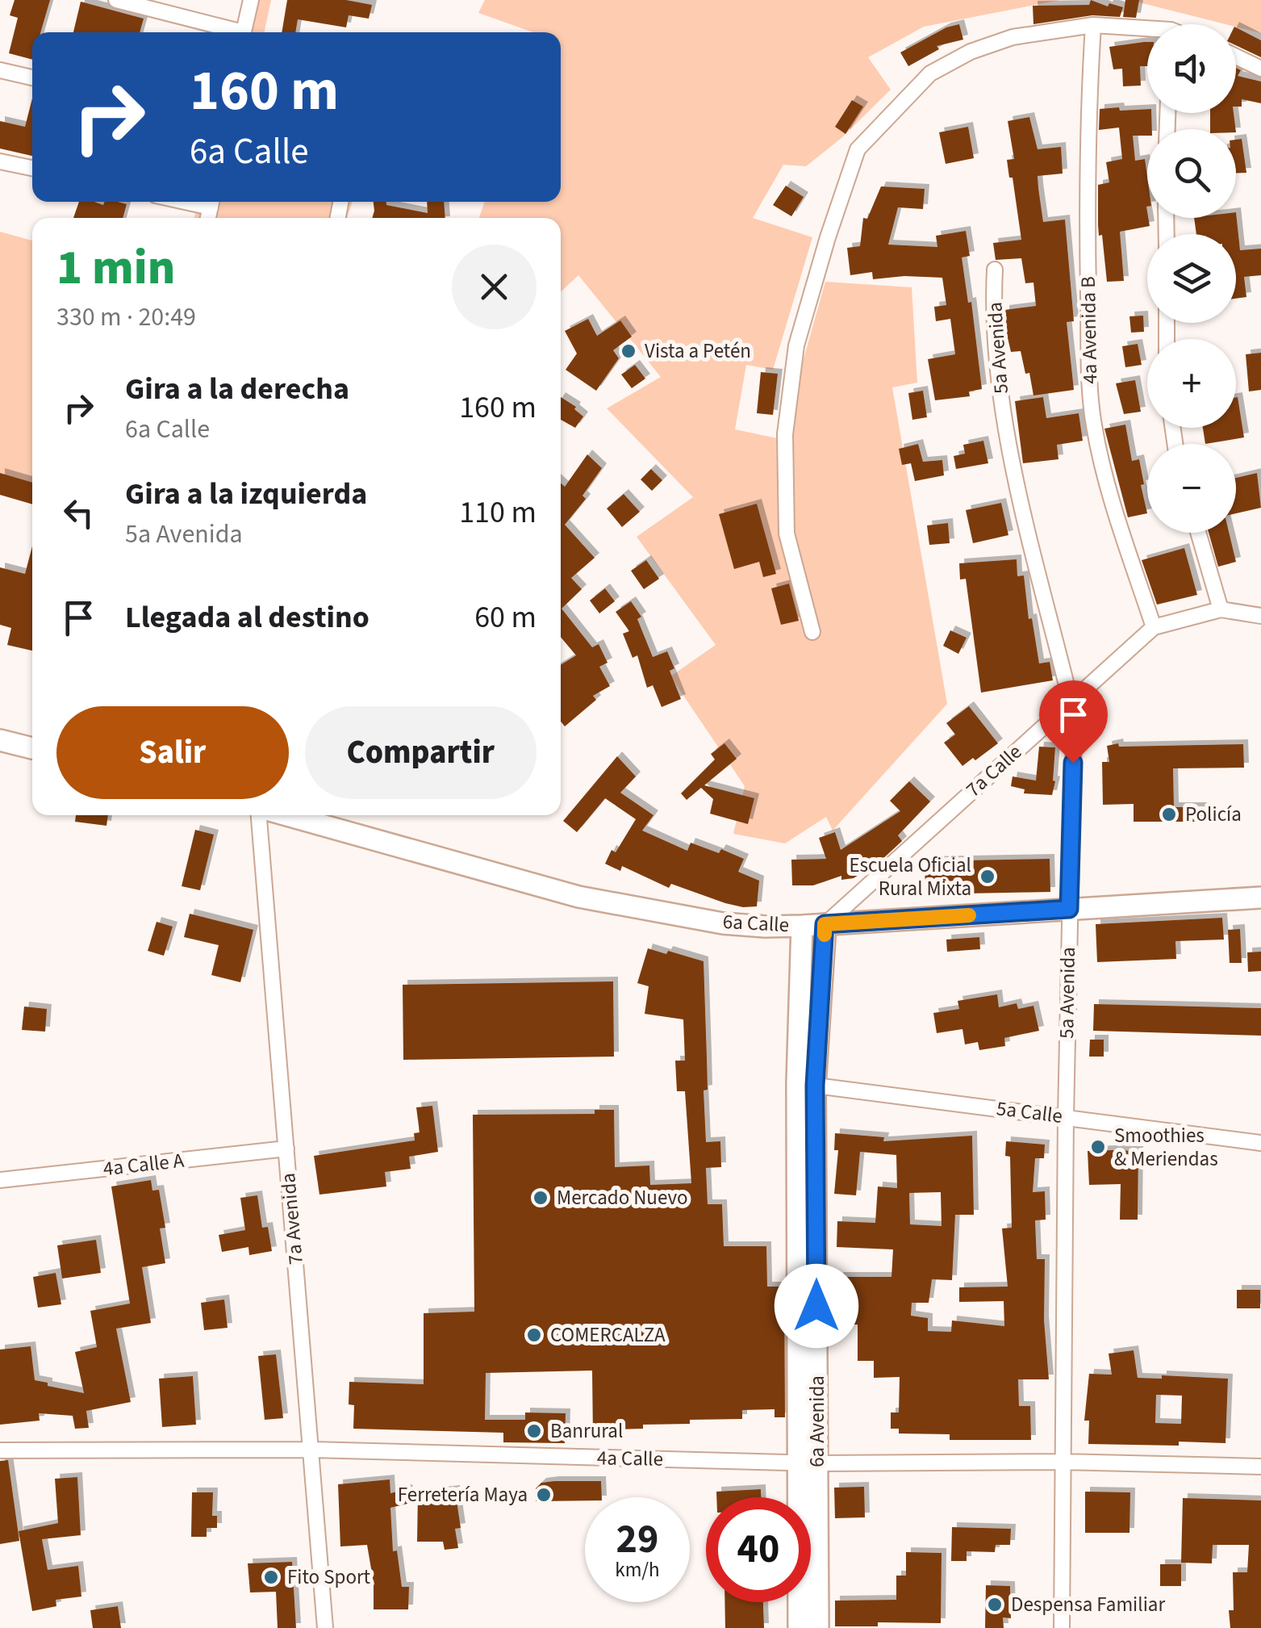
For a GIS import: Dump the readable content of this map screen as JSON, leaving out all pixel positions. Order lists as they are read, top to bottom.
{
  "streets": {
    "main road": ["6a Calle", "6a Avenida"],
    "street": [
      "4a Avenida B",
      "5a Avenida",
      "7a Calle",
      "5a Calle",
      "4a Calle A",
      "7a Avenida",
      "4a Calle"
    ]
  },
  "crossings": [
    ["4a Avenida B", "7a Calle"],
    ["5a Avenida", "7a Calle"],
    ["5a Avenida", "6a Calle"],
    ["5a Avenida", "5a Calle"],
    ["5a Avenida", "4a Calle"],
    ["7a Calle", "6a Calle"],
    ["7a Calle", "6a Avenida"],
    ["6a Calle", "6a Avenida"],
    ["5a Calle", "6a Avenida"],
    ["4a Calle A", "7a Avenida"],
    ["7a Avenida", "4a Calle"],
    ["6a Avenida", "4a Calle"]
  ],
  "places": [
    "Vista a Petén",
    "Policía",
    "Escuela Oficial Rural Mixta",
    "Smoothies & Meriendas",
    "Mercado Nuevo",
    "COMERCALZA",
    "Banrural",
    "Ferretería Maya",
    "Fito Sport",
    "Despensa Familiar"
  ],
  "page": {
    "map_buttons": ["+", "−"],
    "turn": ["160 m", "6a Calle"],
    "heading": ["1 min", "330 m · 20:49"],
    "list": [
      {
        "name": "Gira a la derecha",
        "note": "6a Calle",
        "value": "160 m"
      },
      {
        "name": "Gira a la izquierda",
        "note": "5a Avenida",
        "value": "110 m"
      },
      {
        "name": "Llegada al destino",
        "value": "60 m"
      }
    ],
    "buttons": ["Salir", "Compartir"],
    "speed": "29 km/h",
    "limit": "40"
  }
}
